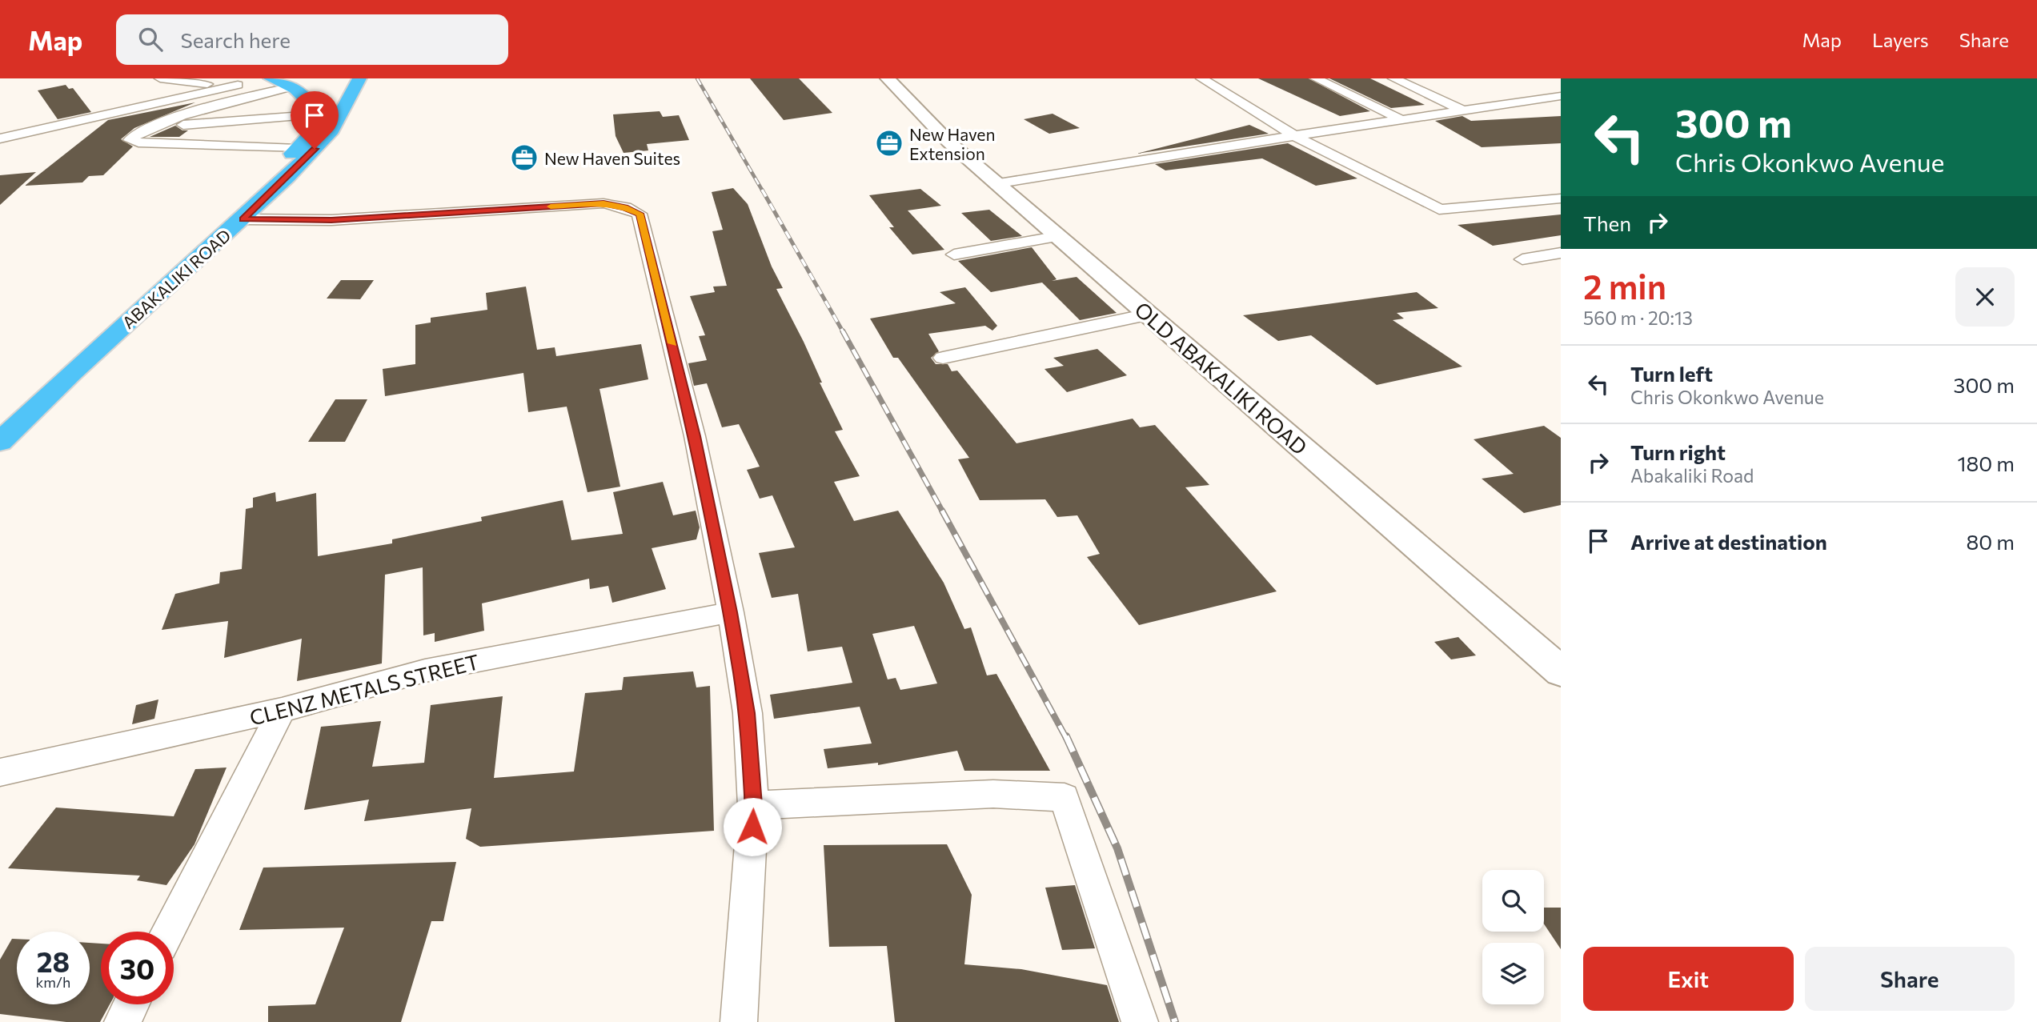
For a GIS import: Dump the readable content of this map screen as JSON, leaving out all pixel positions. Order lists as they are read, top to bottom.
{
  "streets": {
    "highway": ["ABAKALIKI ROAD"],
    "main road": ["OLD ABAKALIKI ROAD"],
    "street": ["CLENZ METALS STREET"]
  },
  "places": {
    "office": ["New Haven Extension", "New Haven Suites"]
  },
  "page": {
    "header": "Map",
    "search": "Search here",
    "nav": ["Map", "Layers", "Share"],
    "turn": ["300 m", "Chris Okonkwo Avenue"],
    "then": "Then",
    "heading": ["2 min", "560 m · 20:13"],
    "list": [
      {
        "name": "Turn left",
        "note": "Chris Okonkwo Avenue",
        "value": "300 m"
      },
      {
        "name": "Turn right",
        "note": "Abakaliki Road",
        "value": "180 m"
      },
      {
        "name": "Arrive at destination",
        "value": "80 m"
      }
    ],
    "speed": "28 km/h",
    "limit": "30",
    "buttons": ["Exit", "Share"]
  }
}
